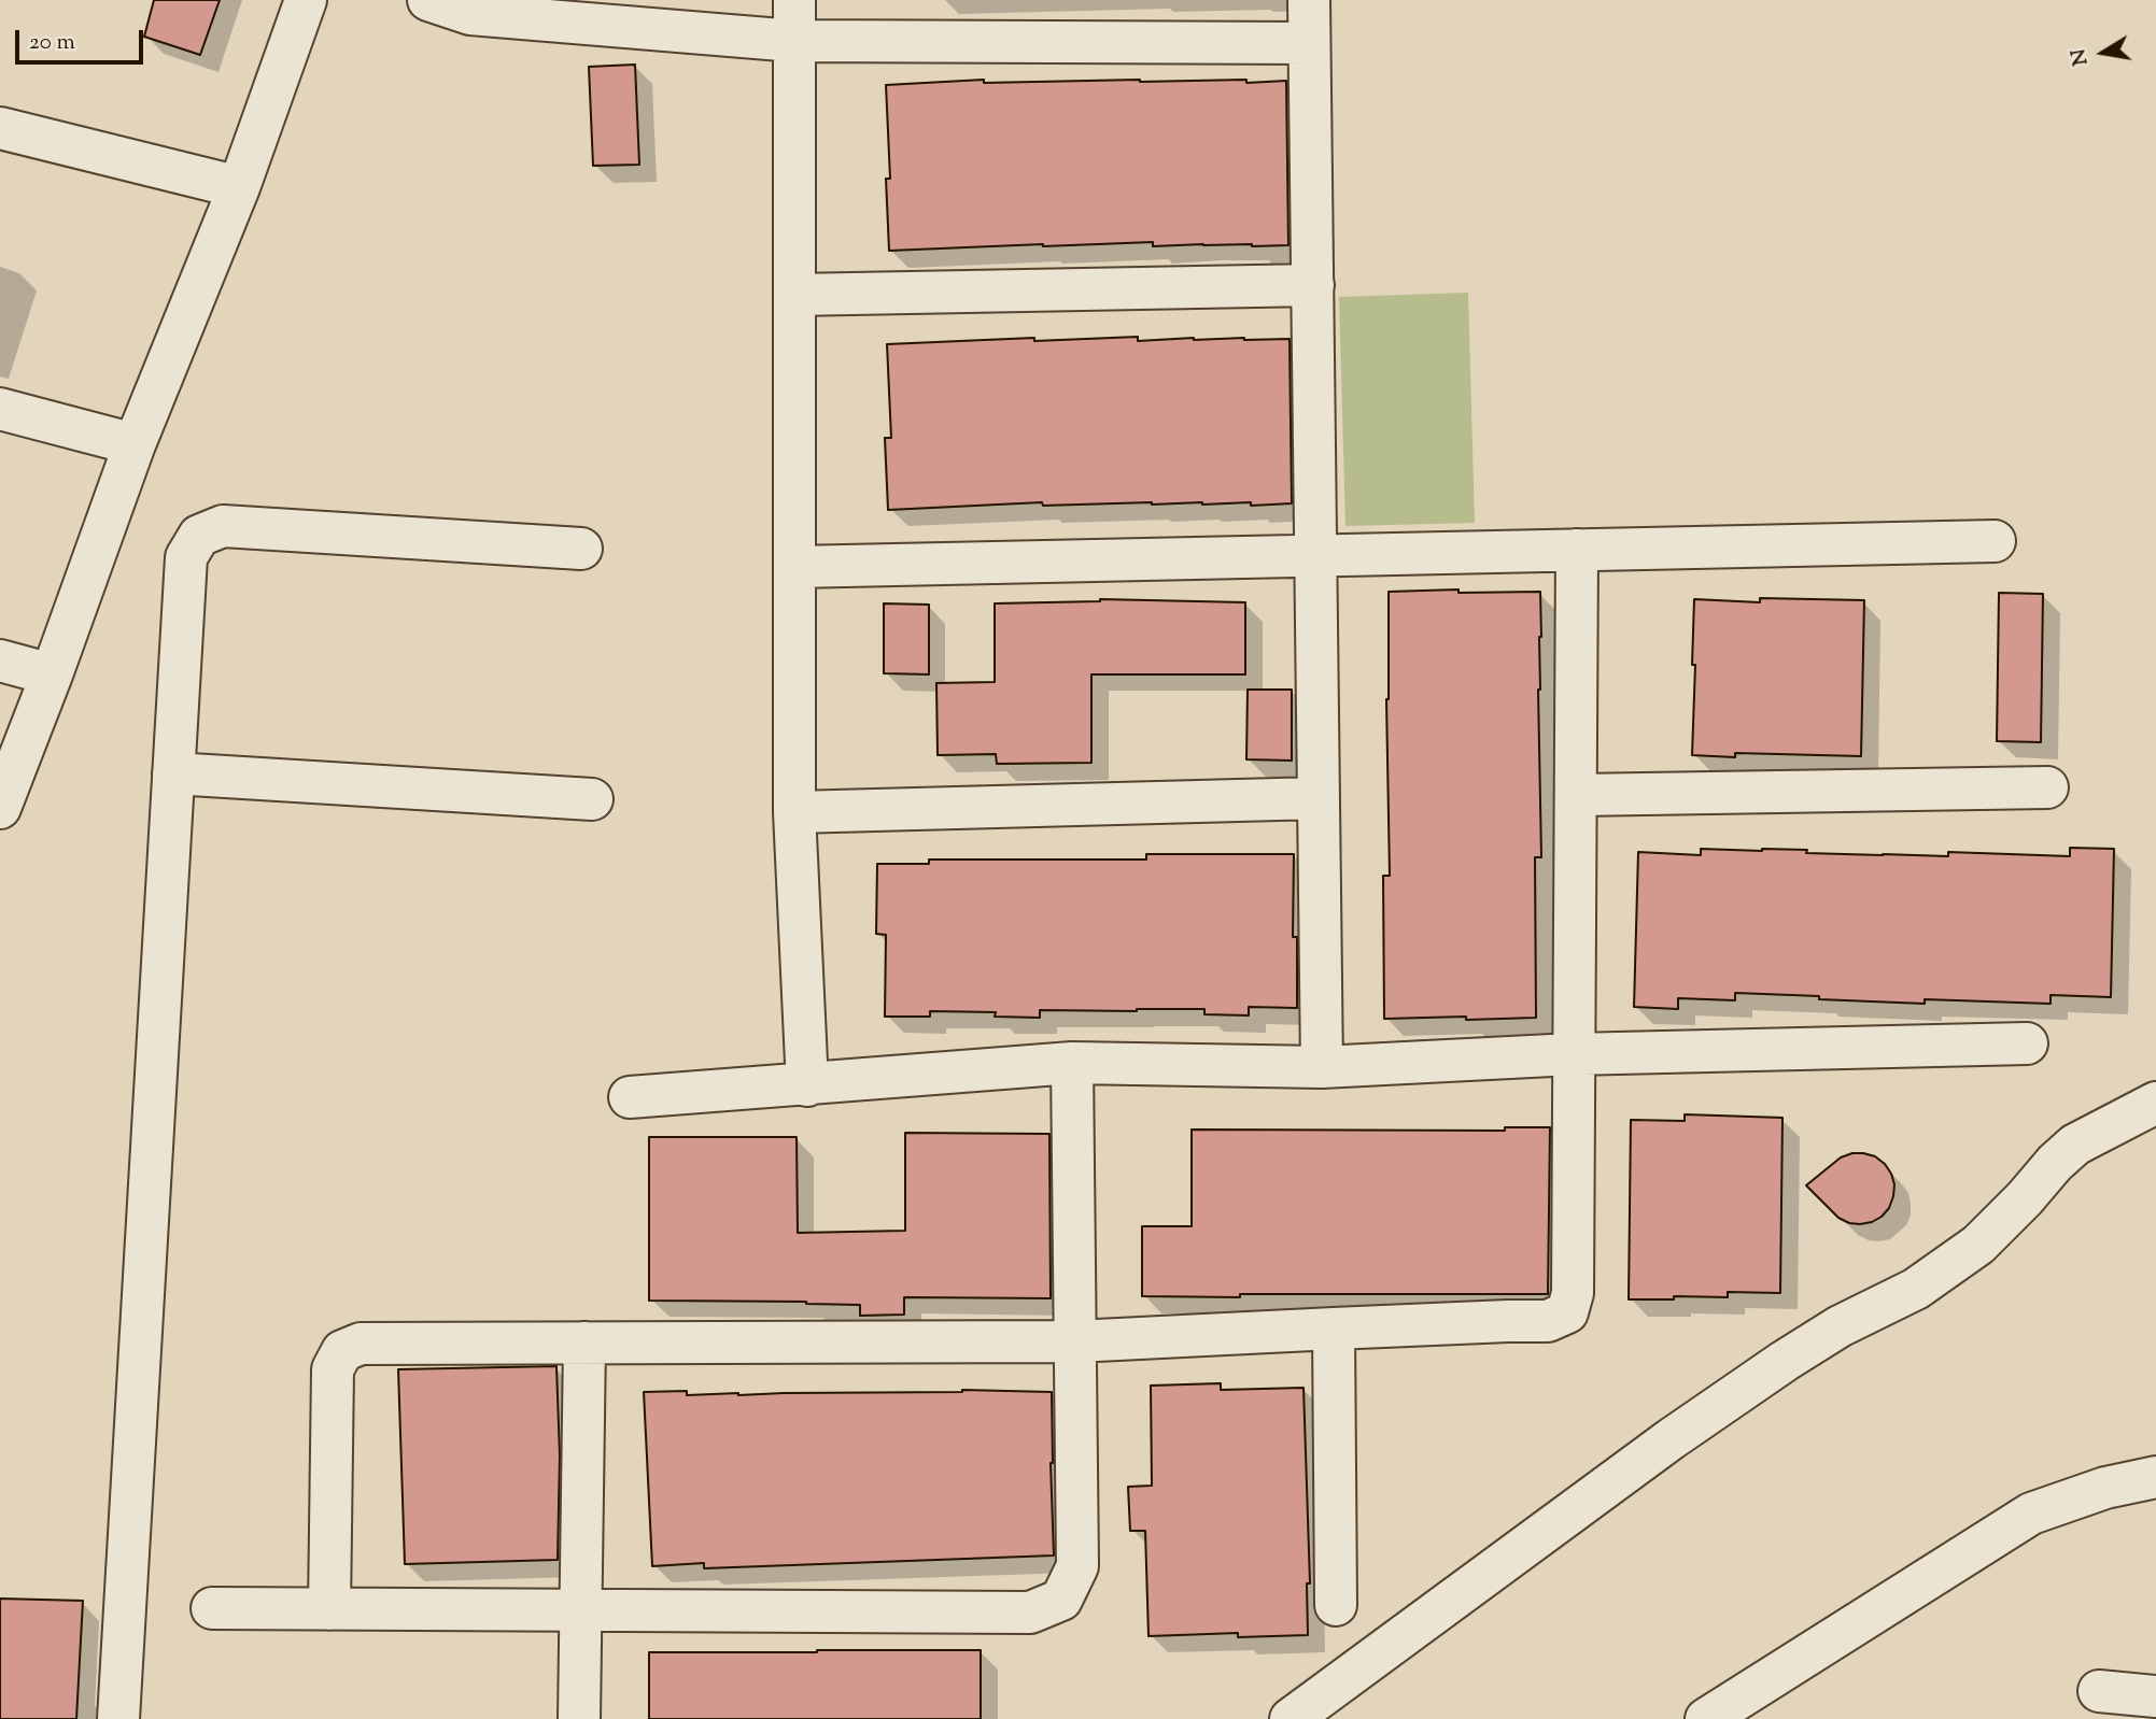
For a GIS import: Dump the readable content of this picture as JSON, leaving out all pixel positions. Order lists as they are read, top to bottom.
{
  "scale_bar": "20 m",
  "north": "left"
}
